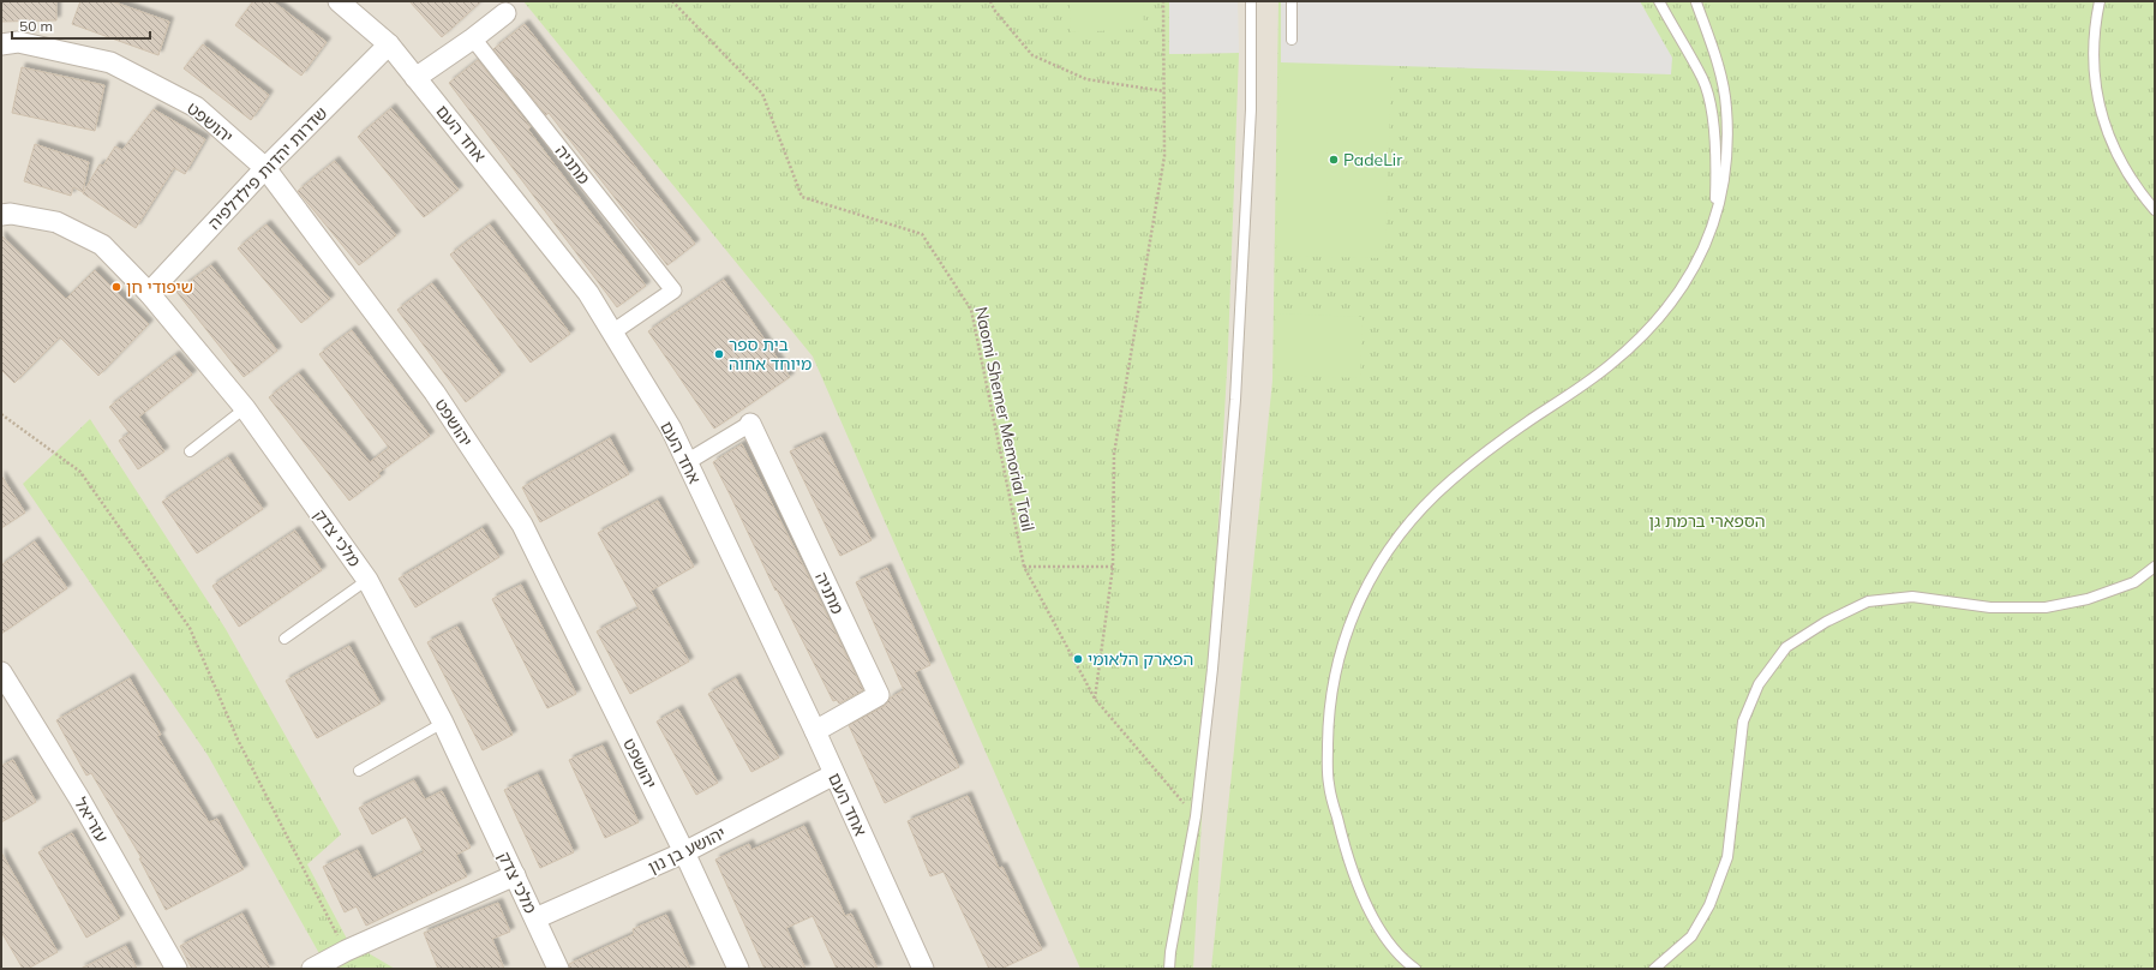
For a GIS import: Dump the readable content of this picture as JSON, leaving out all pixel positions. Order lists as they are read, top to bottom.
{
  "streets": {
    "street": [
      "יהושפט",
      "אחד העם",
      "מתניה",
      "שדרות יהדות פילדלפיה",
      "מלכי צדק",
      "עזריאל",
      "יהושע בן נון"
    ],
    "path": ["Naomi Shemer Memorial Trail"]
  },
  "crossings": [
    ["יהושפט", "שדרות יהדות פילדלפיה"],
    ["יהושפט", "יהושע בן נון"],
    ["אחד העם", "מתניה"],
    ["אחד העם", "שדרות יהדות פילדלפיה"],
    ["אחד העם", "יהושע בן נון"],
    ["שדרות יהדות פילדלפיה", "מלכי צדק"],
    ["מלכי צדק", "יהושע בן נון"]
  ],
  "parks": ["הספארי ברמת גן"],
  "places": [
    "PadeLir",
    "שיפודי חן",
    "בית ספר מיוחד אחוה",
    "הפארק הלאומי"
  ],
  "scale_bar": "50 m"
}
